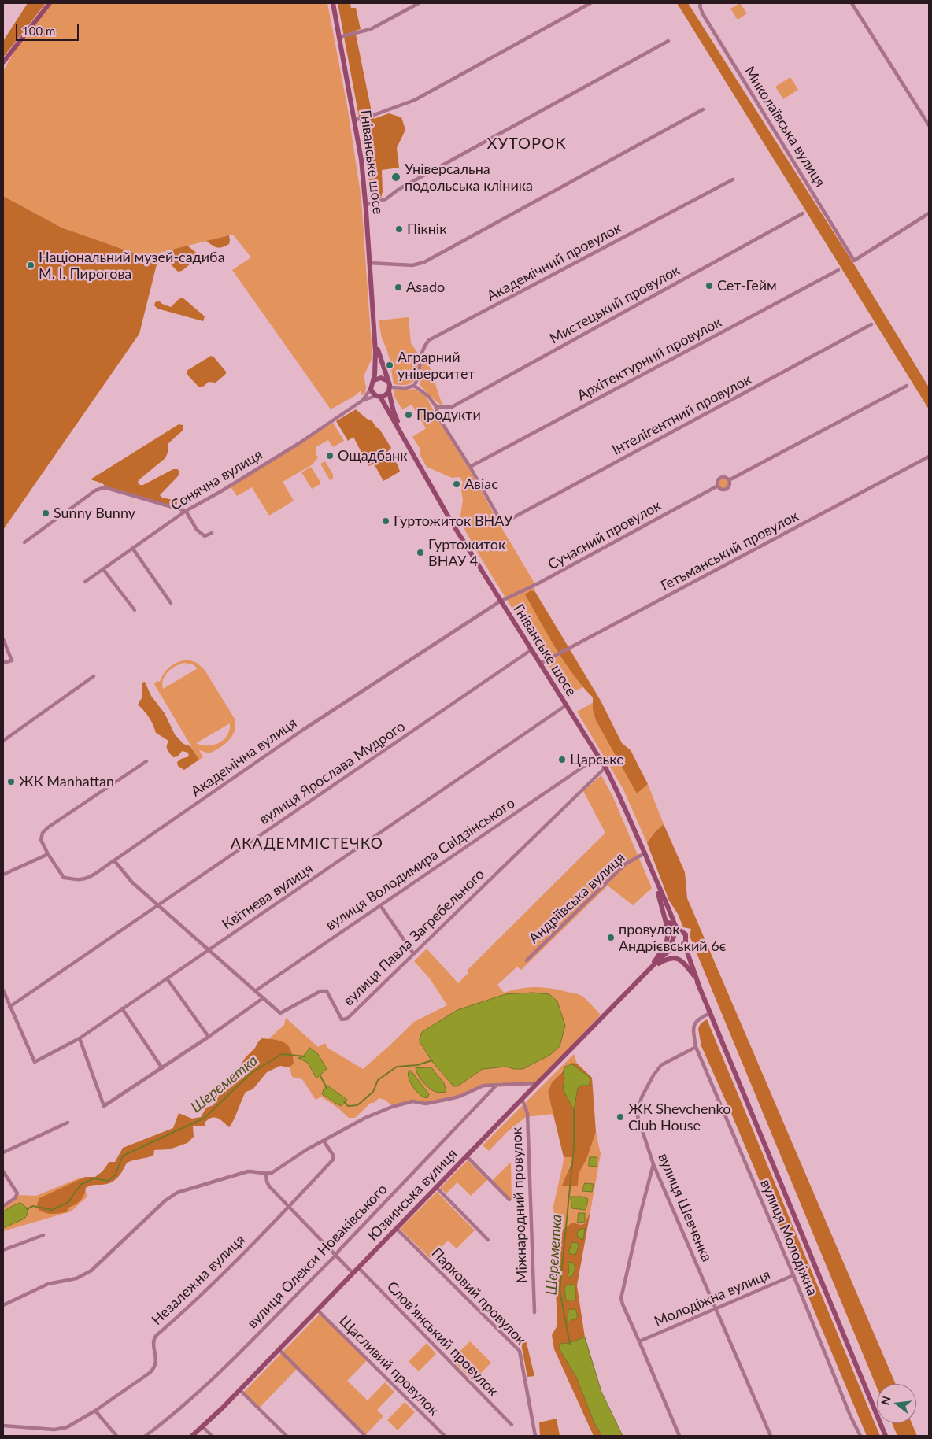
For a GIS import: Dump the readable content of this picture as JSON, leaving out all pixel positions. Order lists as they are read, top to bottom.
{
  "streets": {
    "main road": ["Гніванське шосе", "Юзвинська вулиця"],
    "street": [
      "Миколаївська вулиця",
      "Академічний провулок",
      "Мистецький провулок",
      "Архітектурний провулок",
      "Інтелігентний провулок",
      "Сонячна вулиця",
      "Сучасний провулок",
      "Гетьманський провулок",
      "Академічна вулиця",
      "вулиця Ярослава Мудрого",
      "вулиця Володимира Свідзінського",
      "Квітнева вулиця",
      "Андріївська вулиця",
      "вулиця Павла Загребельного",
      "Міжнародний провулок",
      "вулиця Шевченка",
      "вулиця Молодіжна",
      "вулиця Олекси Новаківського",
      "Незалежна вулиця",
      "Парковий провулок",
      "Молодіжна вулиця",
      "Словʼянський провулок",
      "Щасливий провулок"
    ]
  },
  "crossings": [
    ["Гніванське шосе", "Сучасний провулок"],
    ["Гніванське шосе", "Гетьманський провулок"],
    ["Гніванське шосе", "Академічна вулиця"],
    ["Гніванське шосе", "вулиця Ярослава Мудрого"],
    ["Гніванське шосе", "вулиця Володимира Свідзінського"],
    ["Гніванське шосе", "Квітнева вулиця"],
    ["Гніванське шосе", "Андріївська вулиця"],
    ["Гніванське шосе", "вулиця Павла Загребельного"],
    ["Архітектурний провулок", "Інтелігентний провулок"],
    ["Сучасний провулок", "Академічна вулиця"],
    ["Академічна вулиця", "вулиця Павла Загребельного"],
    ["вулиця Ярослава Мудрого", "Квітнева вулиця"],
    ["вулиця Ярослава Мудрого", "вулиця Павла Загребельного"],
    ["вулиця Володимира Свідзінського", "вулиця Павла Загребельного"],
    ["Квітнева вулиця", "вулиця Павла Загребельного"],
    ["Юзвинська вулиця", "Міжнародний провулок"],
    ["Юзвинська вулиця", "Парковий провулок"],
    ["Юзвинська вулиця", "Словʼянський провулок"],
    ["Юзвинська вулиця", "Щасливий провулок"],
    ["вулиця Шевченка", "вулиця Молодіжна"],
    ["вулиця Шевченка", "Молодіжна вулиця"],
    ["вулиця Молодіжна", "Молодіжна вулиця"]
  ],
  "districts": ["ХУТОРОК", "АКАДЕММІСТЕЧКО"],
  "water": ["Шереметка"],
  "places": [
    "Універсальна подольська кліника",
    "Пікнік",
    "Національний музей-садиба М. І. Пирогова",
    "Сет-Гейм",
    "Asado",
    "Аграрний університет",
    "Продукти",
    "Ощадбанк",
    "Авіас",
    "Sunny Bunny",
    "Гуртожиток ВНАУ",
    "Гуртожиток ВНАУ 4",
    "Царське",
    "ЖК Manhattan",
    "провулок Андрієвський 6є",
    "ЖК Shevchenko Club House"
  ],
  "scale_bar": "100 m",
  "north": "left"
}
